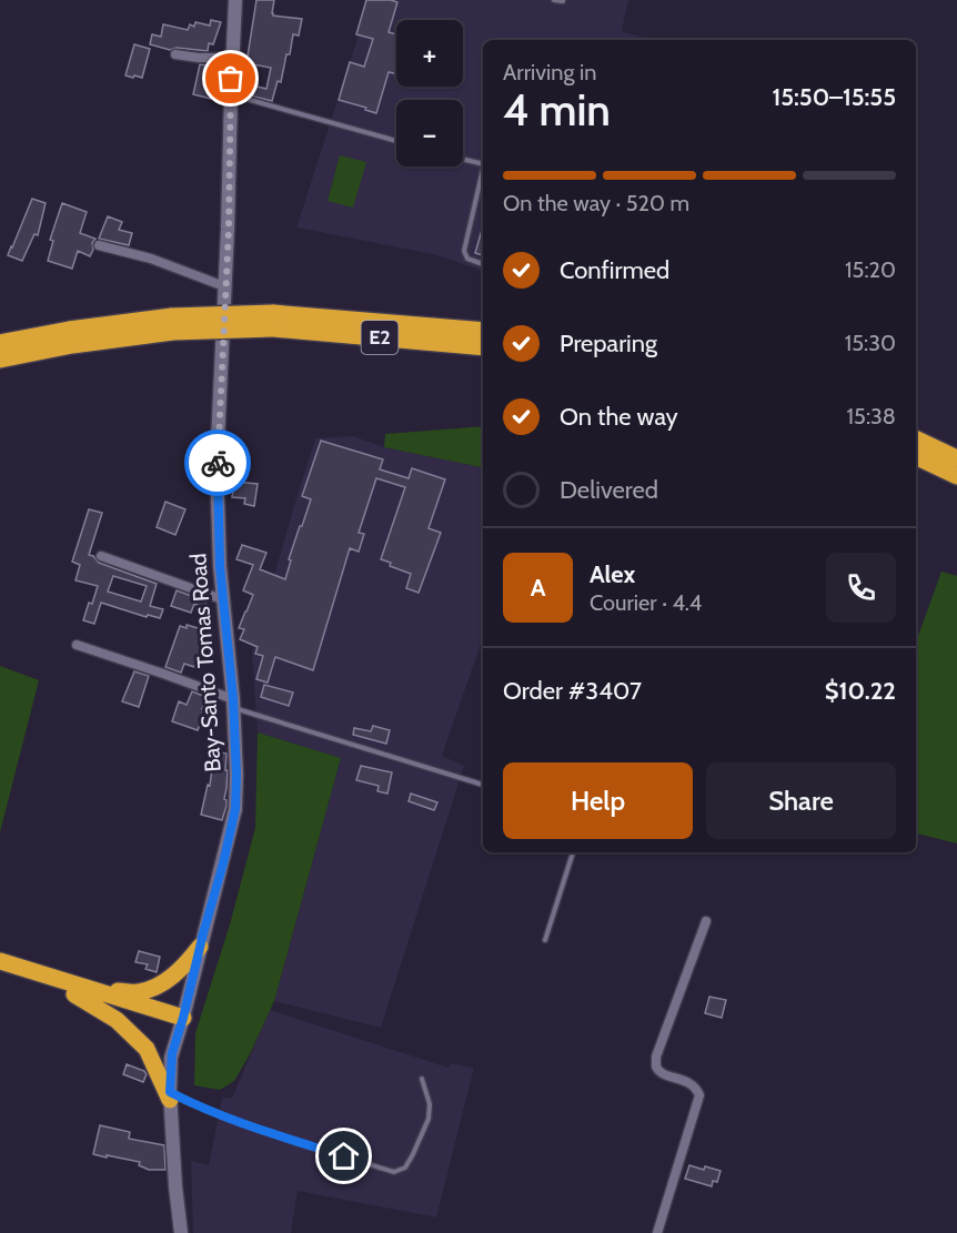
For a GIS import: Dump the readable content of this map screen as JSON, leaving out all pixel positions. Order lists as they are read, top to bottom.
{
  "streets": {
    "highway": ["E2"],
    "main road": ["Bay-Santo Tomas Road"]
  },
  "page": {
    "map_buttons": ["+", "−"],
    "heading": ["4 min", "Arriving in", "15:50–15:55"],
    "panel": [
      "Alex",
      "Courier · 4.4",
      "Order #3407",
      "$10.22"
    ],
    "bar": "On the way · 520 m",
    "list": [
      ["Confirmed", "15:20"],
      ["Preparing", "15:30"],
      ["On the way", "15:38"],
      "Delivered"
    ],
    "round": "A",
    "buttons": ["Help", "Share"]
  }
}
